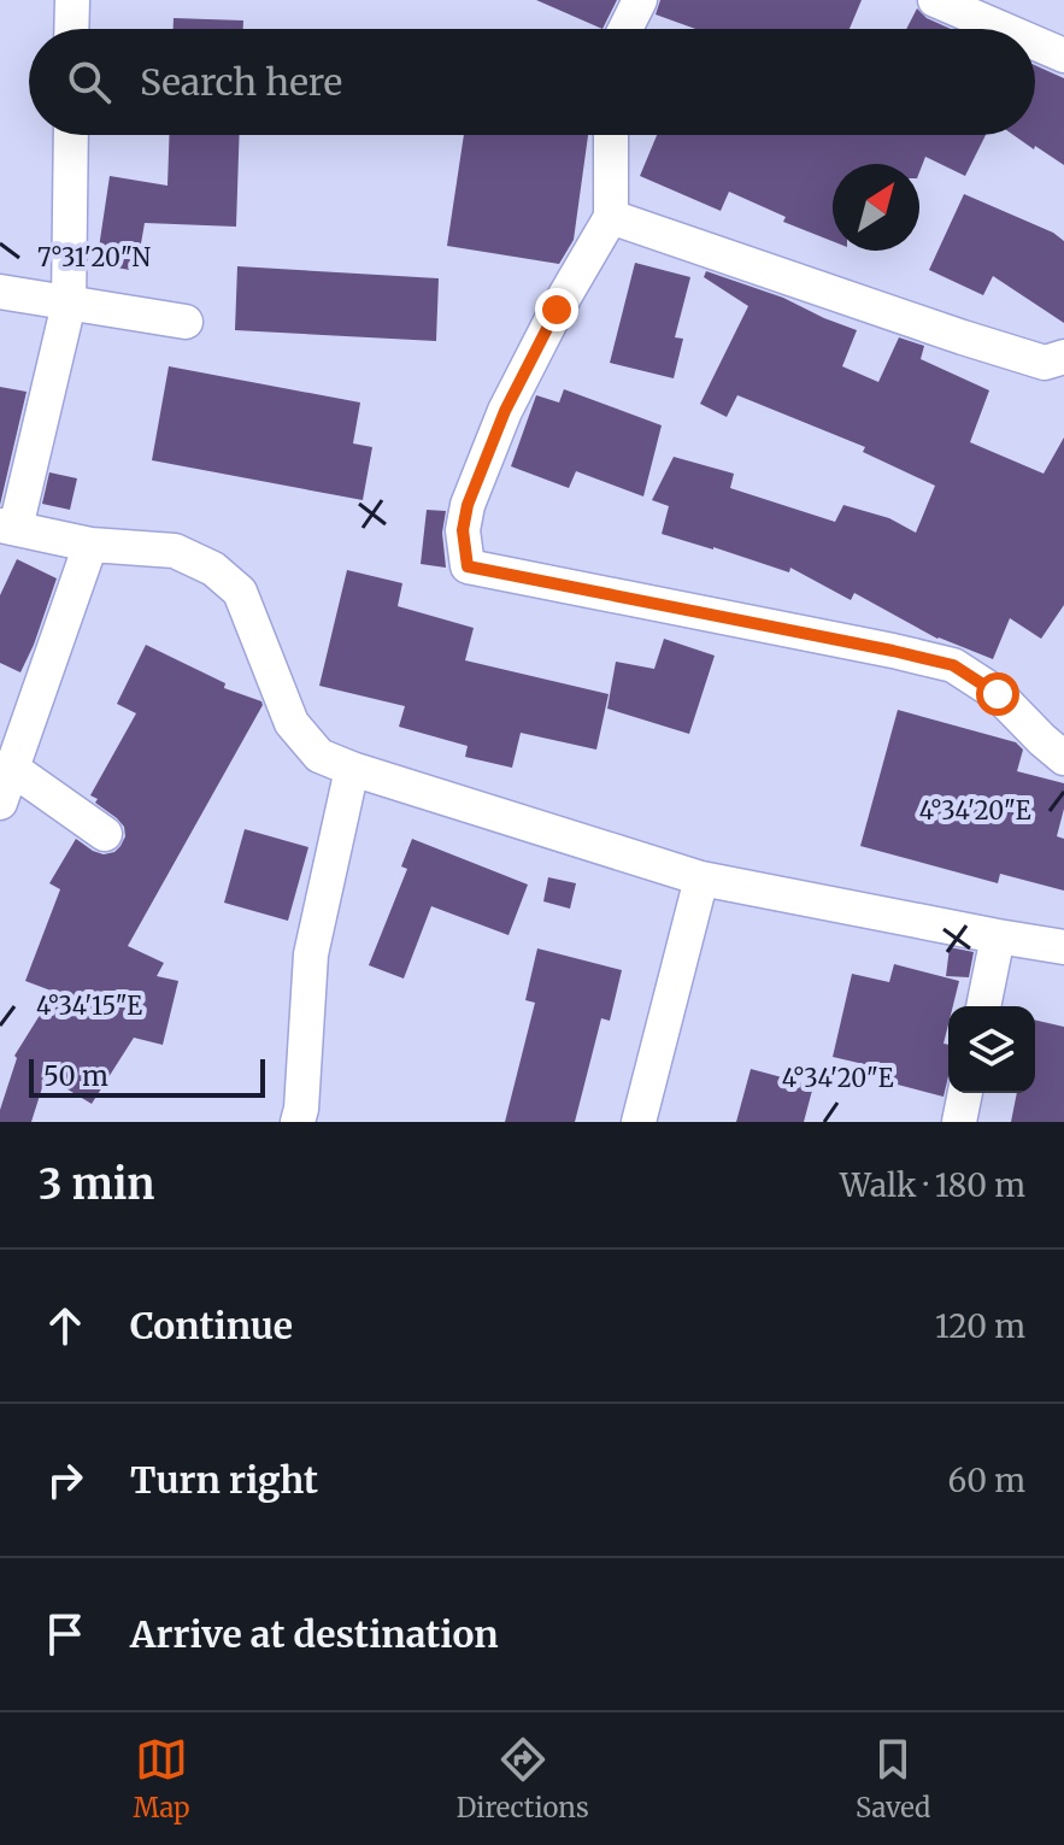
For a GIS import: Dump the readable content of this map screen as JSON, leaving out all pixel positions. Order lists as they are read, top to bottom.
{
  "scale_bar": "50 m",
  "north": "top right",
  "page": {
    "search": "Search here",
    "scale": "50 m",
    "heading": ["3 min", "Walk · 180 m"],
    "list": [
      ["Continue", "120 m"],
      ["Turn right", "60 m"],
      "Arrive at destination"
    ],
    "nav": ["Map", "Directions", "Saved"]
  },
  "coordinates": ["7°31'20\"N", "4°34'20\"E", "4°34'15\"E"]
}
